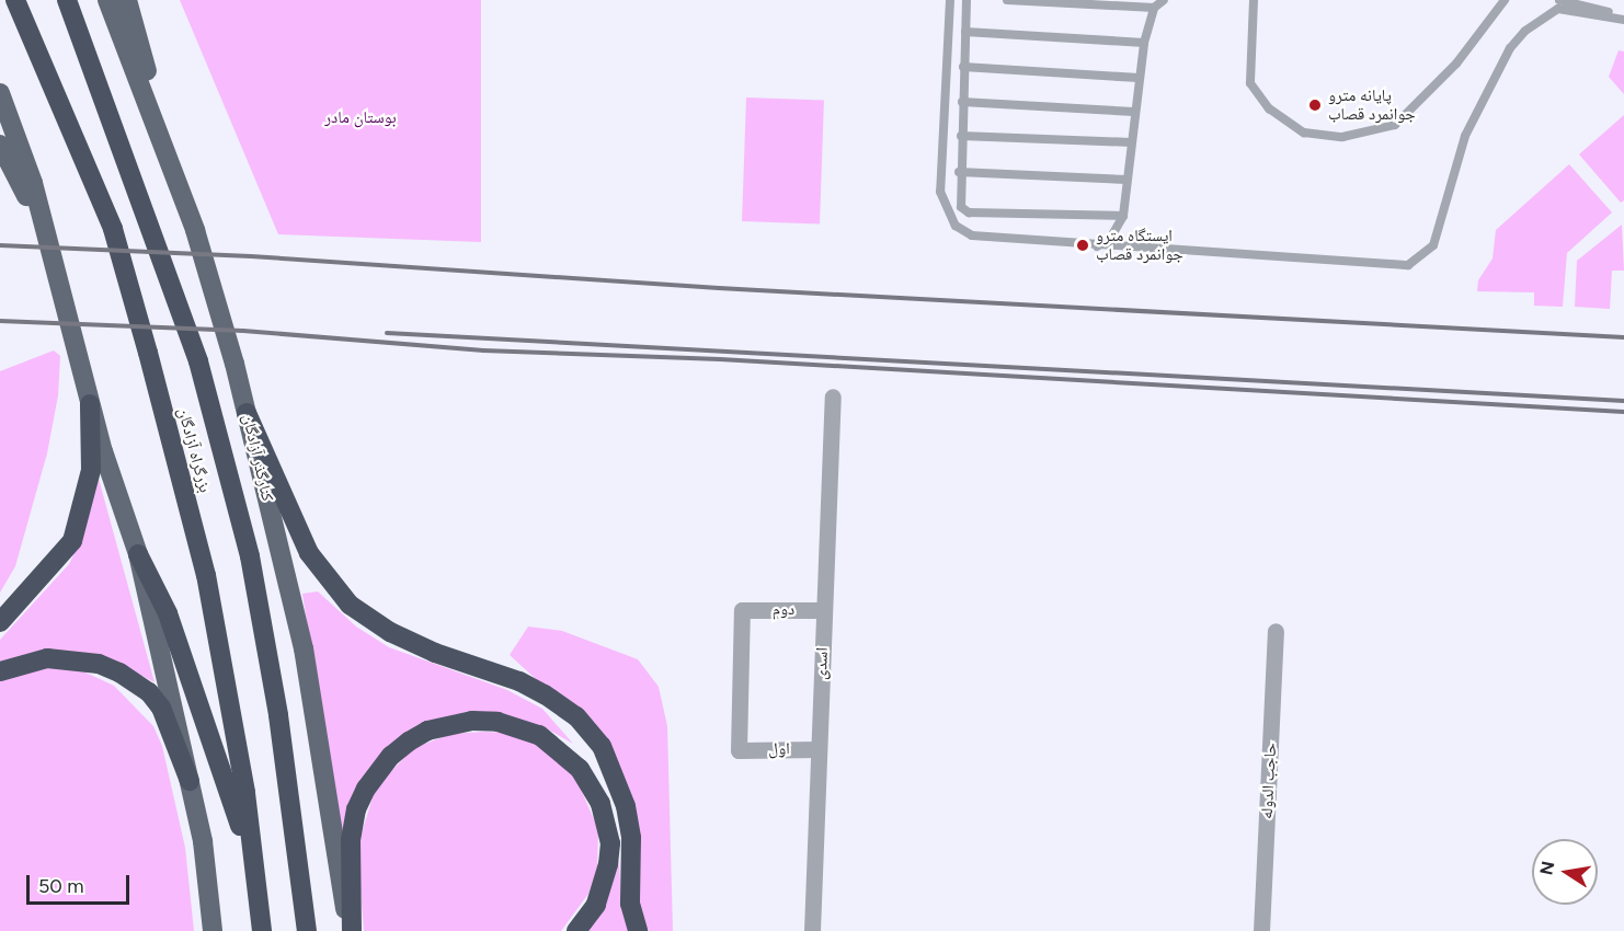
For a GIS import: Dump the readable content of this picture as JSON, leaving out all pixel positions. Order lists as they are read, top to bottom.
{
  "streets": {
    "highway": ["بزرگراه آزادگان"],
    "main road": ["کنارگذر آزادگان"],
    "street": [
      "دوم",
      "اسدی",
      "اول",
      "حاجب الدوله"
    ]
  },
  "crossings": [
    ["دوم", "اسدی"],
    ["دوم", "اول"],
    ["اسدی", "اول"]
  ],
  "parks": ["بوستان مادر"],
  "places": ["پایانه مترو جوانمرد قصاب", "ایستگاه مترو جوانمرد قصاب"],
  "scale_bar": "50 m",
  "north": "left"
}
